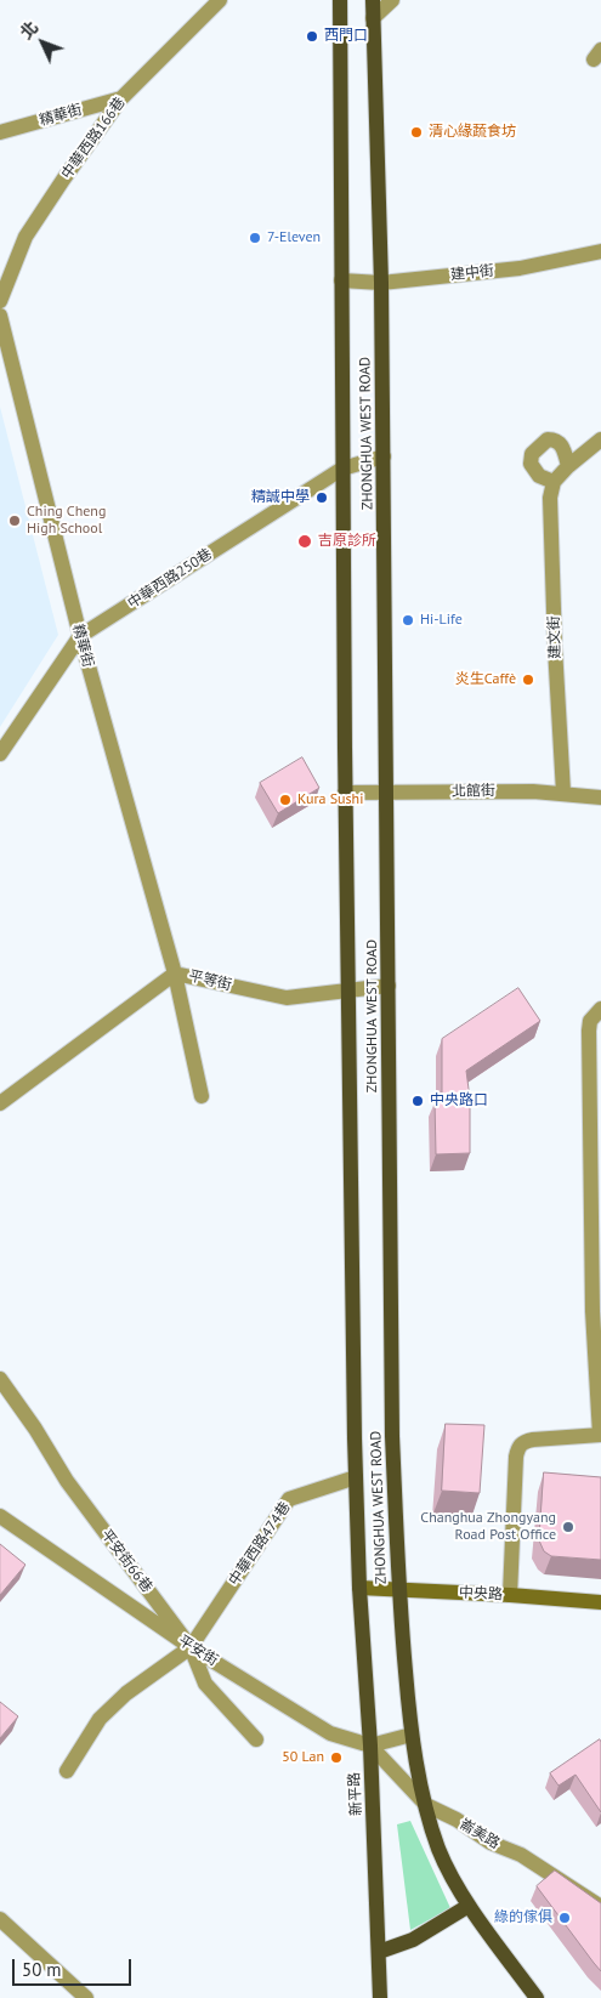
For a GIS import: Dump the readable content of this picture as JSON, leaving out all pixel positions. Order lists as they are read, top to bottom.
{
  "streets": {
    "main road": ["ZHONGHUA WEST ROAD", "新平路"],
    "street": [
      "精華街",
      "中華西路166巷",
      "建中街",
      "中華西路250巷",
      "建文街",
      "北館街",
      "平等街",
      "中華西路474巷",
      "平安街66巷",
      "中央路",
      "平安街",
      "崙美路"
    ]
  },
  "crossings": [
    ["精華街", "中華西路166巷"],
    ["精華街", "中華西路250巷"],
    ["精華街", "平等街"],
    ["建中街", "ZHONGHUA WEST ROAD"],
    ["ZHONGHUA WEST ROAD", "中華西路250巷"],
    ["ZHONGHUA WEST ROAD", "北館街"],
    ["ZHONGHUA WEST ROAD", "平等街"],
    ["ZHONGHUA WEST ROAD", "中華西路474巷"],
    ["ZHONGHUA WEST ROAD", "中央路"],
    ["ZHONGHUA WEST ROAD", "新平路"],
    ["ZHONGHUA WEST ROAD", "崙美路"],
    ["建文街", "北館街"],
    ["中華西路474巷", "平安街66巷"],
    ["中華西路474巷", "平安街"],
    ["平安街66巷", "平安街"],
    ["中央路", "新平路"],
    ["平安街", "新平路"],
    ["平安街", "崙美路"],
    ["新平路", "崙美路"]
  ],
  "places": [
    "西門口",
    "清心緣蔬食坊",
    "7-Eleven",
    "精誠中學",
    "Ching Cheng High School",
    "吉原診所",
    "Hi-Life",
    "炎生Caffè",
    "Kura Sushi",
    "中央路口",
    "Changhua Zhongyang Road Post Office",
    "50 Lan",
    "綠的傢俱"
  ],
  "scale_bar": "50 m",
  "north": "top left"
}
